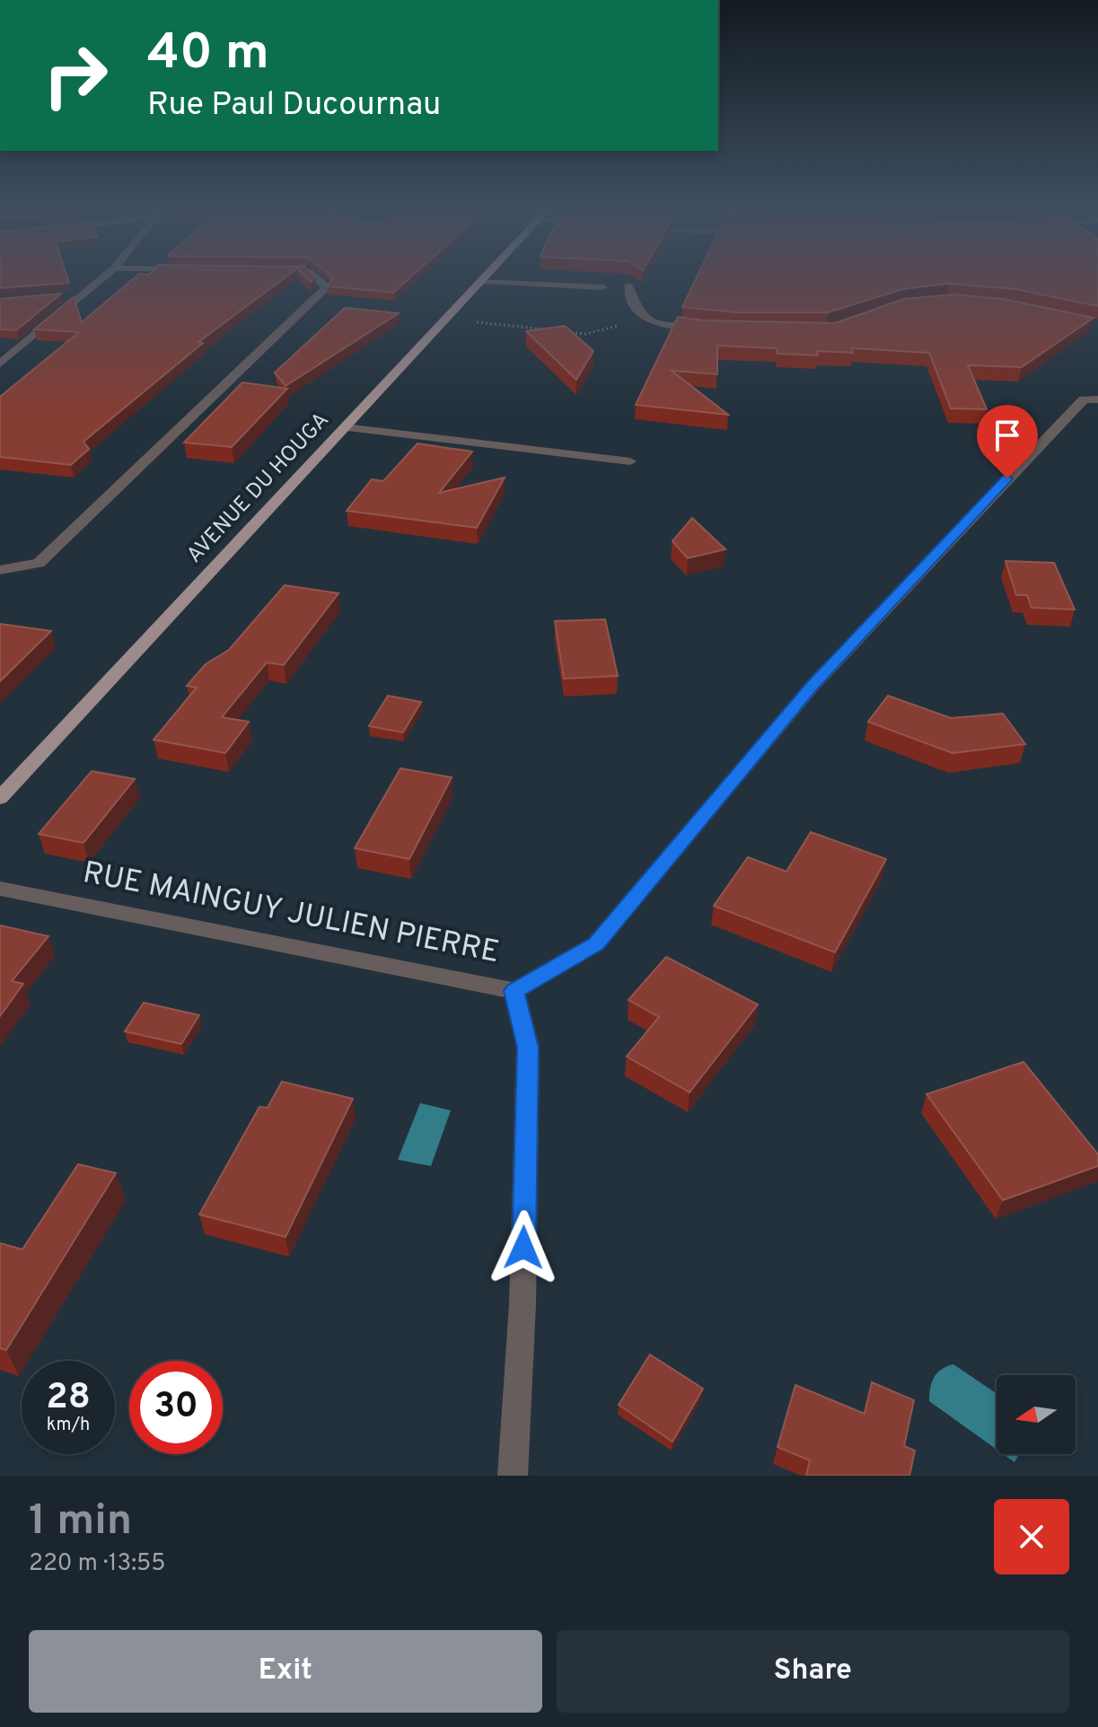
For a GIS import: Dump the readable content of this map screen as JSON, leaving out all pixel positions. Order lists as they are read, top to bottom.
{
  "streets": {
    "main road": ["AVENUE DU HOUGA"],
    "street": ["RUE MAINGUY JULIEN PIERRE"]
  },
  "north": "left",
  "page": {
    "turn": ["40 m", "Rue Paul Ducournau"],
    "speed": "28 km/h",
    "limit": "30",
    "heading": ["1 min", "220 m · 13:55"],
    "buttons": ["Exit", "Share"]
  }
}
